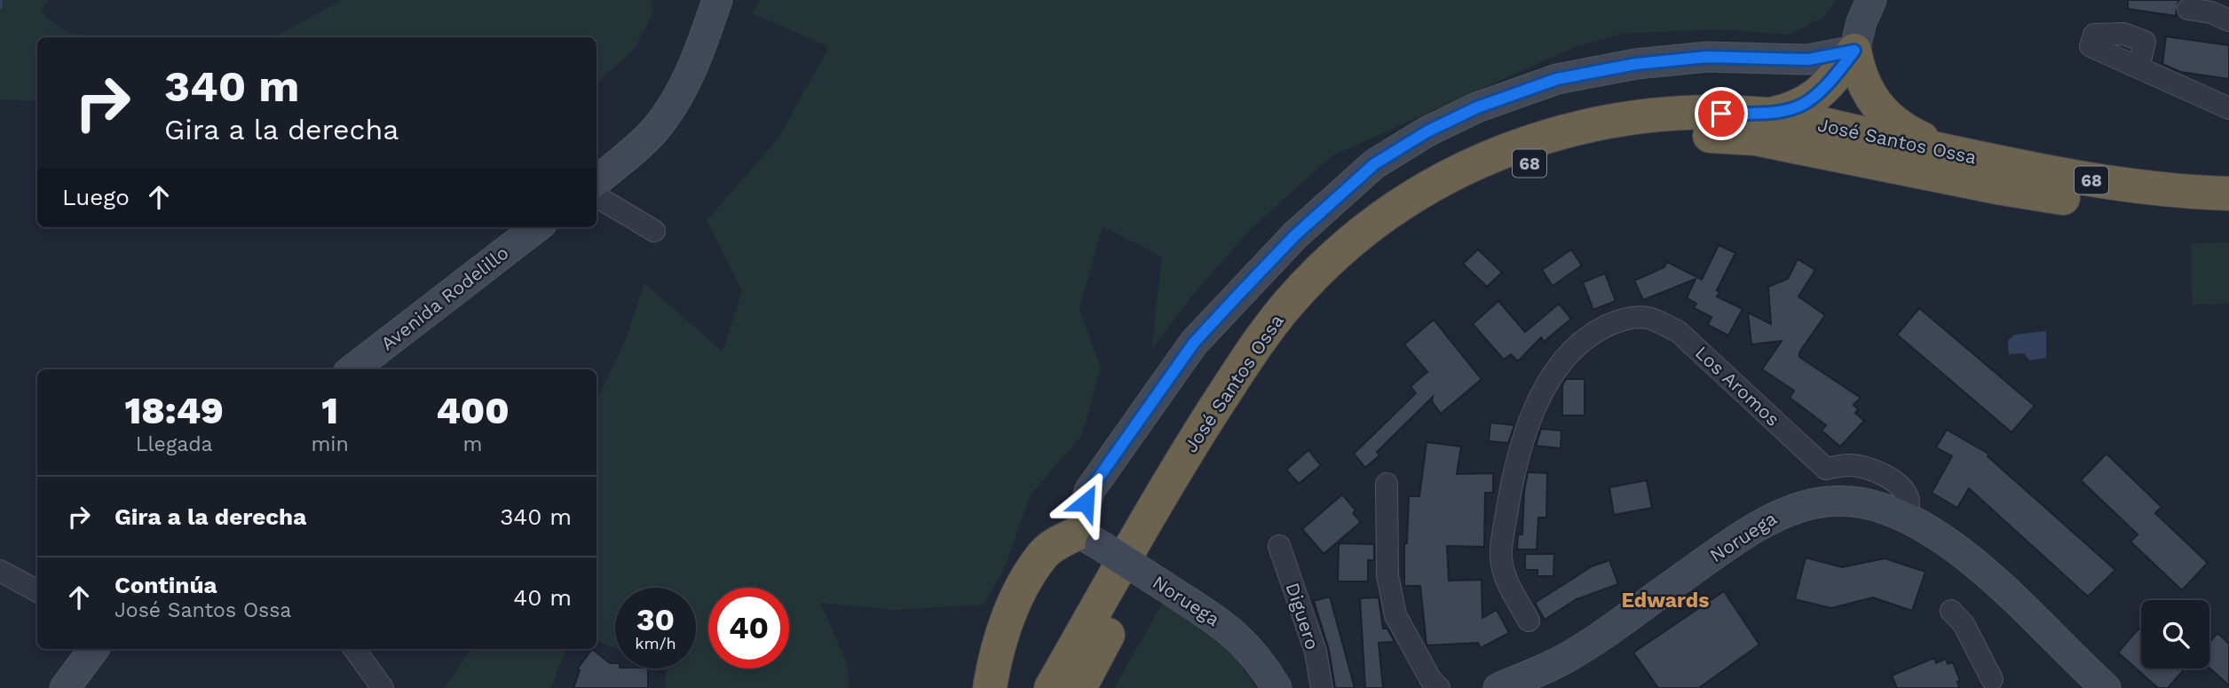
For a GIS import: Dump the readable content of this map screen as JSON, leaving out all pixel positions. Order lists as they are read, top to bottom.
{
  "streets": {
    "highway": ["José Santos Ossa", "68"],
    "street": [
      "Avenida Rodelillo",
      "Los Aromos",
      "Noruega",
      "Diguero"
    ]
  },
  "crossings": [
    ["Los Aromos", "Noruega"]
  ],
  "districts": ["Edwards"],
  "page": {
    "turn": ["340 m", "Gira a la derecha"],
    "then": "Luego",
    "eta": [
      "18:49",
      "Llegada",
      "1",
      "min",
      "400",
      "m"
    ],
    "list": [
      {
        "name": "Gira a la derecha",
        "value": "340 m"
      },
      {
        "name": "Continúa",
        "note": "José Santos Ossa",
        "value": "40 m"
      }
    ],
    "speed": "30 km/h",
    "limit": "40"
  }
}
